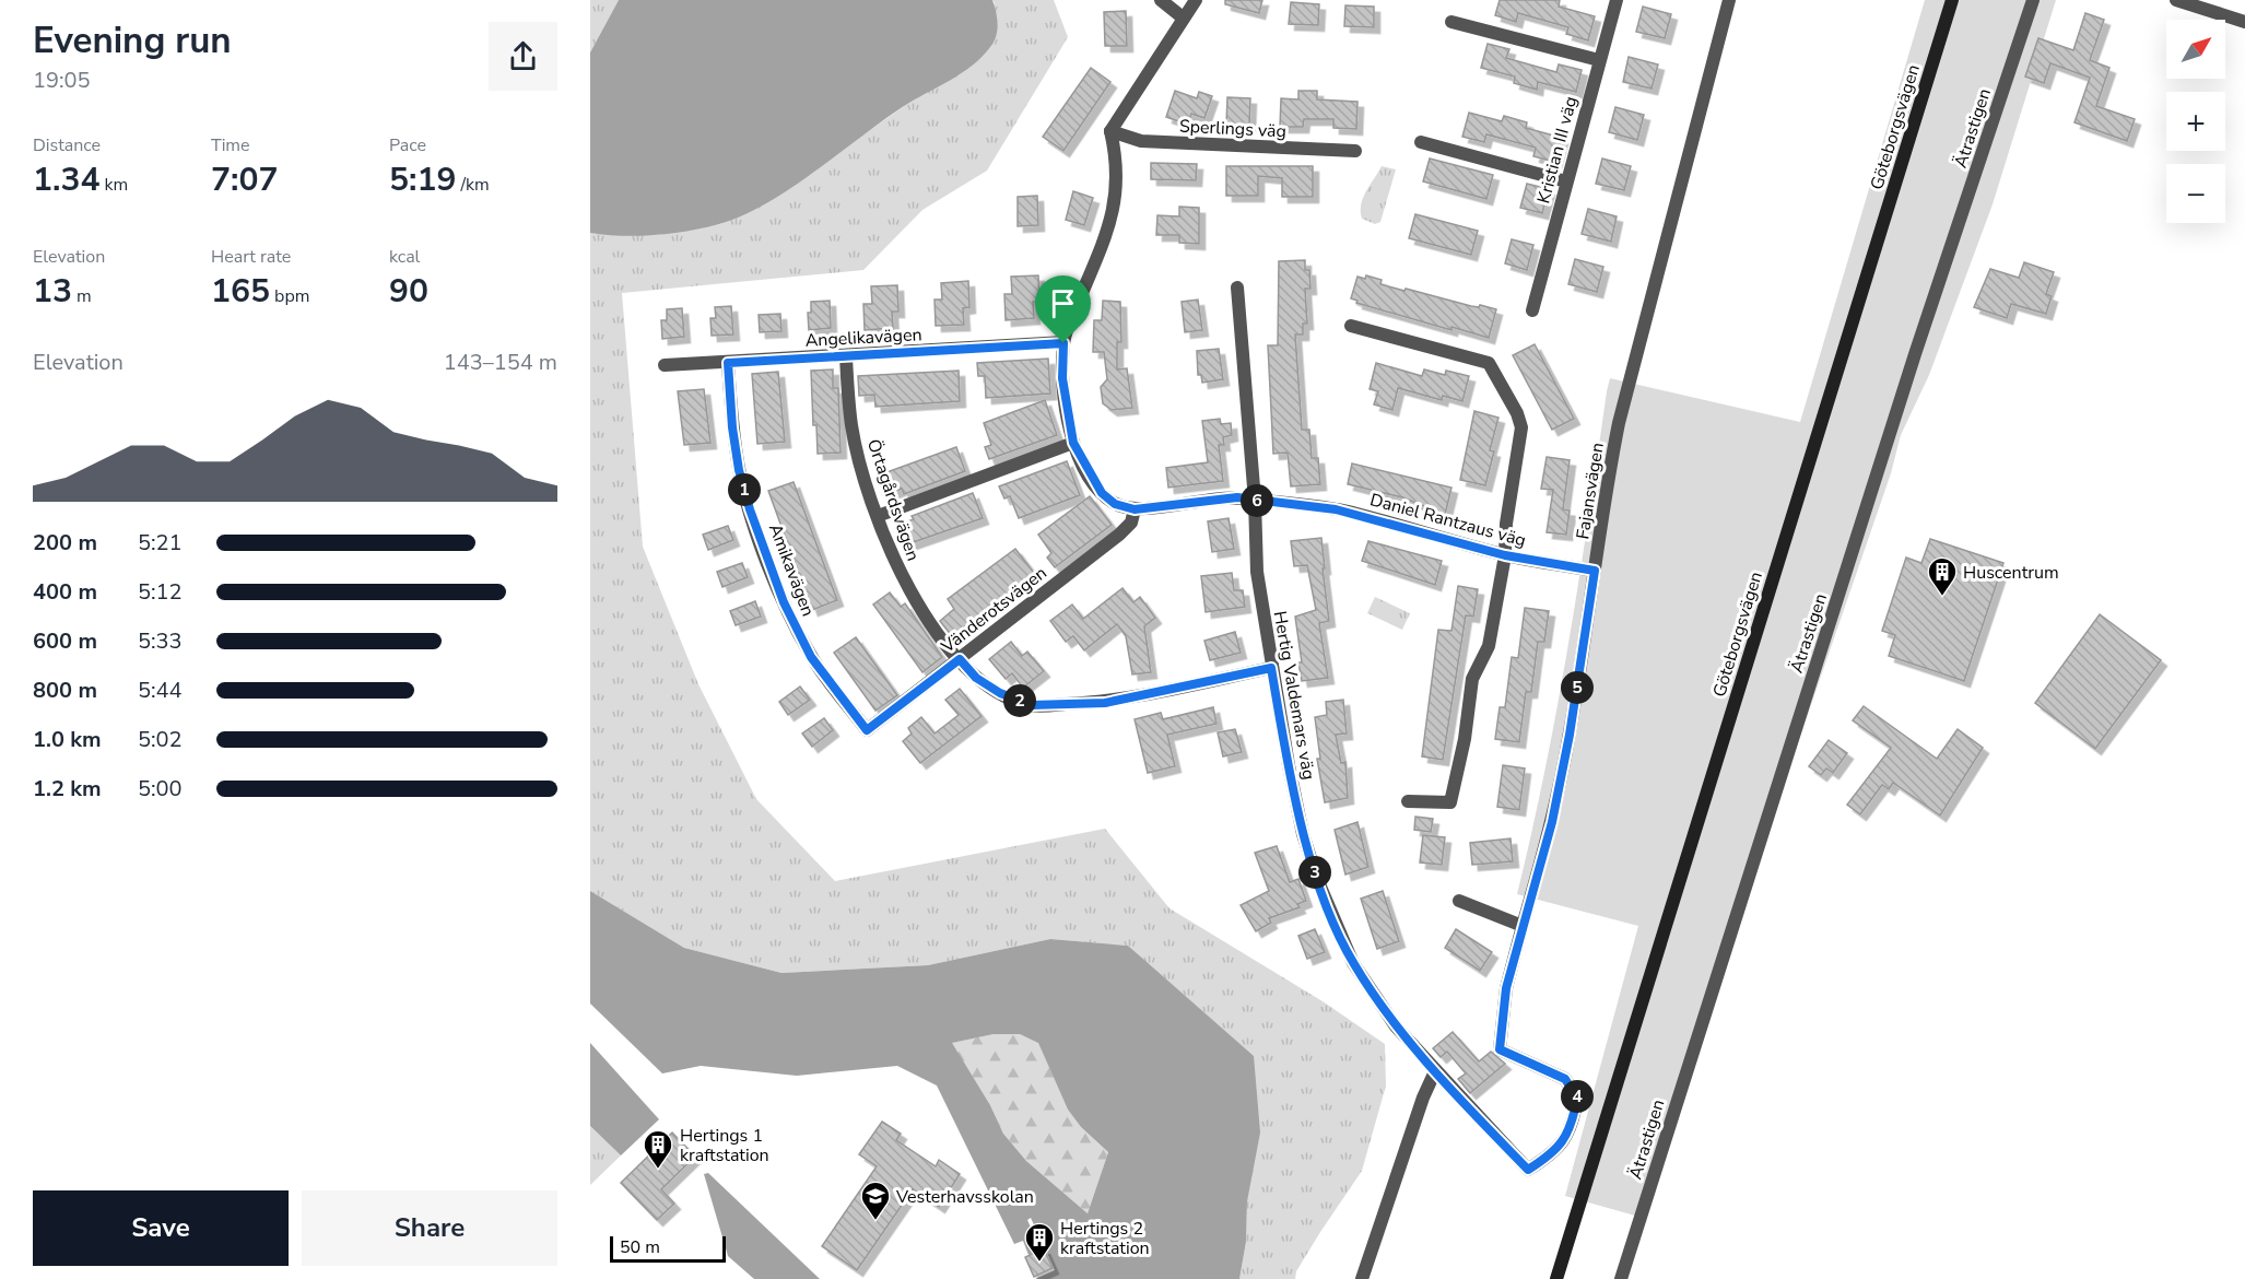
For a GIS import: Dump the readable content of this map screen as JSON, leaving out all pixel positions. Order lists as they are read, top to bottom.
{
  "streets": {
    "main road": ["Göteborgsvägen"],
    "street": [
      "Sperlings väg",
      "Ätrastigen",
      "Kristian III väg",
      "Angelikavägen",
      "Fajansvägen",
      "Örtagårdsvägen",
      "Daniel Rantzaus väg",
      "Amikavägen",
      "Vänderotsvägen",
      "Hertig Valdemars väg"
    ]
  },
  "crossings": [
    ["Angelikavägen", "Örtagårdsvägen"],
    ["Angelikavägen", "Amikavägen"],
    ["Fajansvägen", "Daniel Rantzaus väg"],
    ["Fajansvägen", "Hertig Valdemars väg"],
    ["Örtagårdsvägen", "Vänderotsvägen"],
    ["Örtagårdsvägen", "Hertig Valdemars väg"],
    ["Daniel Rantzaus väg", "Vänderotsvägen"],
    ["Daniel Rantzaus väg", "Hertig Valdemars väg"],
    ["Amikavägen", "Vänderotsvägen"]
  ],
  "places": {
    "building": ["Huscentrum", "Hertings 1 kraftstation", "Hertings 2 kraftstation"],
    "school or university": ["Vesterhavsskolan"]
  },
  "scale_bar": "50 m",
  "north": "top right",
  "page": {
    "heading": ["Evening run", "19:05"],
    "map_buttons": ["+", "−"],
    "stats": [
      ["Distance", "1.34 km"],
      ["Time", "7:07"],
      ["Pace", "5:19 /km"],
      ["Elevation", "13 m"],
      ["Heart rate", "165 bpm"],
      ["kcal", "90"]
    ],
    "chart": ["Elevation", "143–154 m"],
    "pins": [
      "1",
      "6",
      "5",
      "2",
      "3",
      "4"
    ],
    "list": [
      {
        "name": "200 m",
        "note": "5:21"
      },
      {
        "name": "400 m",
        "note": "5:12"
      },
      {
        "name": "600 m",
        "note": "5:33"
      },
      {
        "name": "800 m",
        "note": "5:44"
      },
      {
        "name": "1.0 km",
        "note": "5:02"
      },
      {
        "name": "1.2 km",
        "note": "5:00"
      }
    ],
    "buttons": ["Save", "Share"],
    "scale": "50 m"
  }
}
